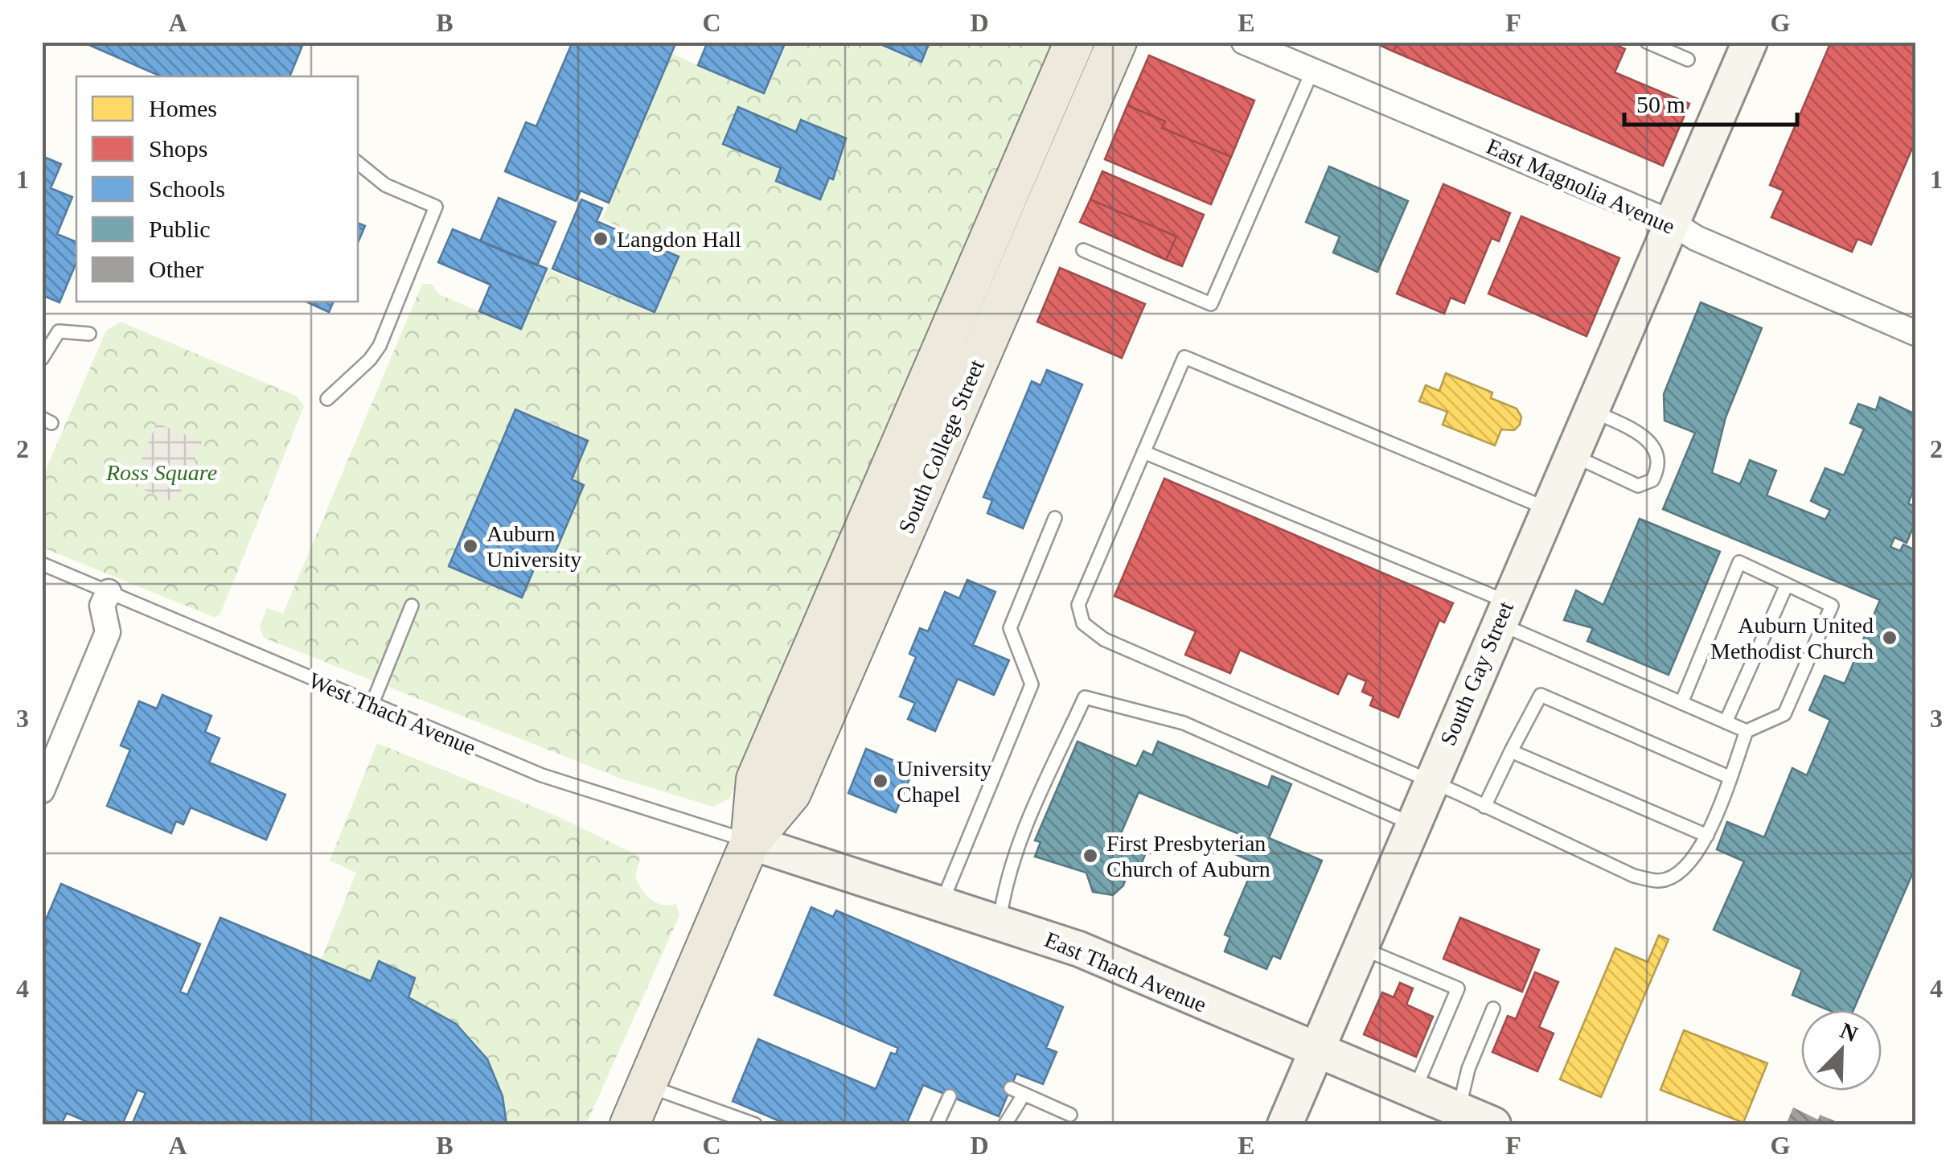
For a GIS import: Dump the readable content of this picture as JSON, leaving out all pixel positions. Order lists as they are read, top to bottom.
{
  "streets": {
    "main road": ["South College Street"],
    "street": ["East Magnolia Avenue", "South Gay Street", "East Thach Avenue"],
    "lane": ["West Thach Avenue"]
  },
  "crossings": [
    ["East Magnolia Avenue", "South Gay Street"],
    ["South College Street", "West Thach Avenue"],
    ["South College Street", "East Thach Avenue"],
    ["South Gay Street", "East Thach Avenue"],
    ["West Thach Avenue", "East Thach Avenue"]
  ],
  "parks": ["Ross Square"],
  "places": [
    "Langdon Hall",
    "Auburn University",
    "Auburn United Methodist Church",
    "University Chapel",
    "First Presbyterian Church of Auburn"
  ],
  "legend": [
    "Homes",
    "Shops",
    "Schools",
    "Public",
    "Other"
  ],
  "scale_bar": "50 m",
  "north": "top right",
  "grid": {
    "columns": [
      "A",
      "B",
      "C",
      "D",
      "E",
      "F",
      "G"
    ],
    "rows": [
      "1",
      "2",
      "3",
      "4"
    ]
  }
}
